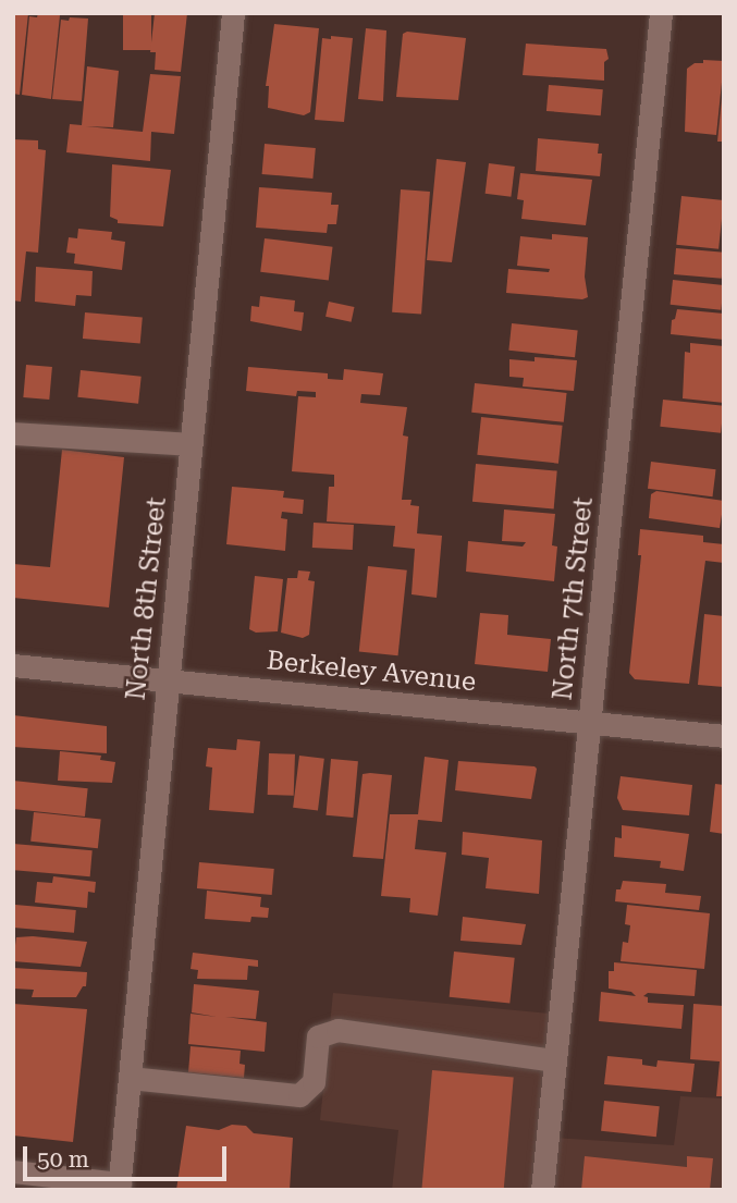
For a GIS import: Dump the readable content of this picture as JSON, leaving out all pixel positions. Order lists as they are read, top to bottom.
{
  "streets": {
    "street": ["North 8th Street", "North 7th Street", "Berkeley Avenue"]
  },
  "crossings": [
    ["North 8th Street", "Berkeley Avenue"],
    ["North 7th Street", "Berkeley Avenue"]
  ],
  "scale_bar": "50 m"
}
